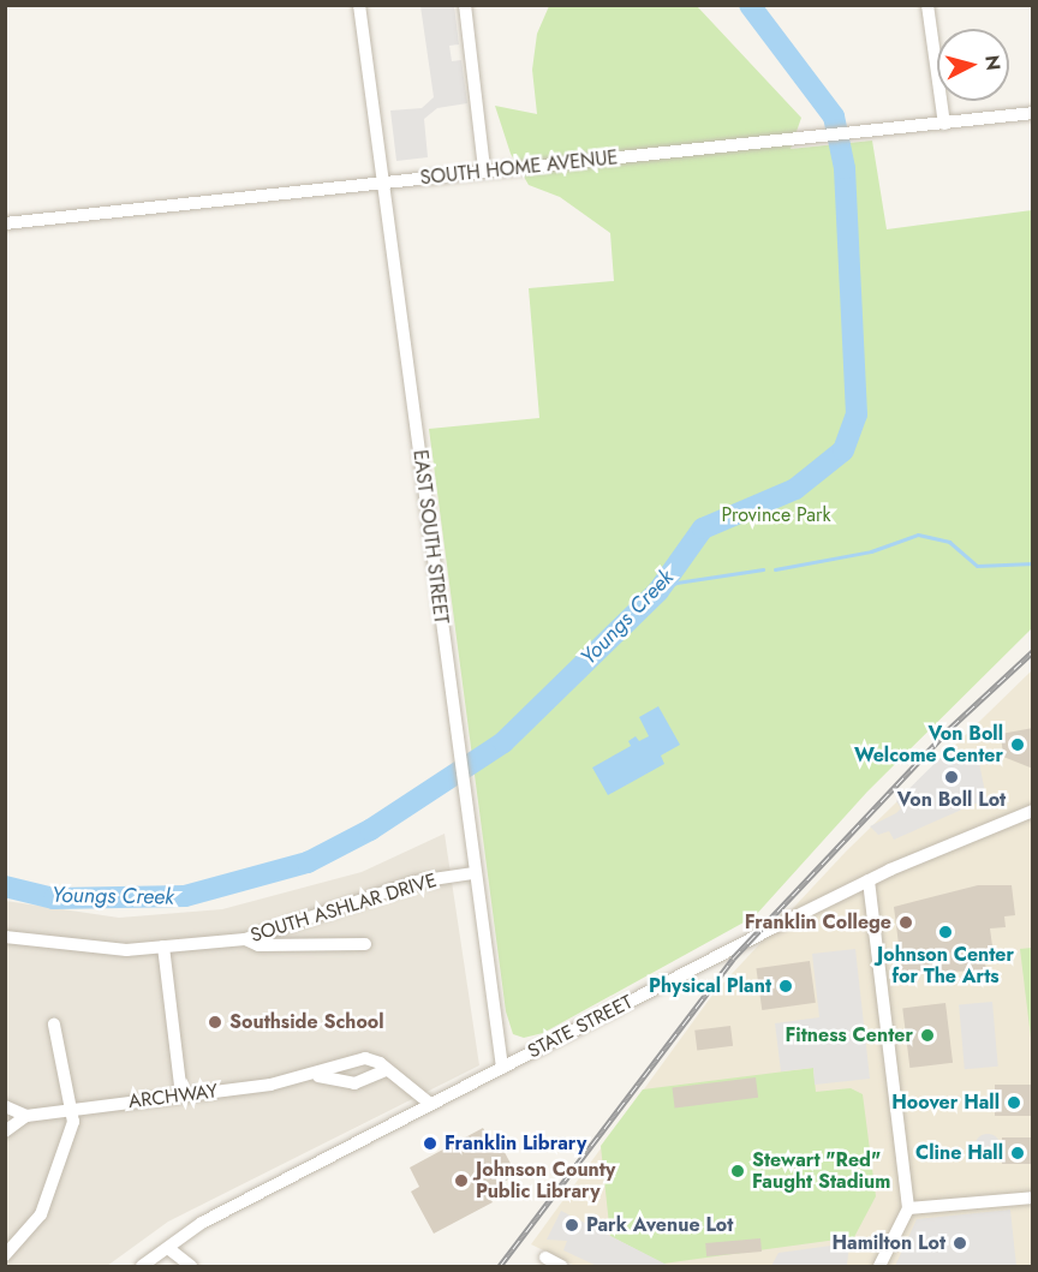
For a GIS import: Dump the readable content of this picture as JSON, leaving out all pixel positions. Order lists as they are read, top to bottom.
{
  "streets": {
    "street": [
      "SOUTH HOME AVENUE",
      "EAST SOUTH STREET",
      "SOUTH ASHLAR DRIVE",
      "STATE STREET",
      "ARCHWAY"
    ]
  },
  "crossings": [
    ["SOUTH HOME AVENUE", "EAST SOUTH STREET"],
    ["EAST SOUTH STREET", "SOUTH ASHLAR DRIVE"],
    ["EAST SOUTH STREET", "STATE STREET"],
    ["STATE STREET", "ARCHWAY"]
  ],
  "water": ["Youngs Creek"],
  "parks": ["Province Park"],
  "places": [
    "Von Boll Welcome Center",
    "Von Boll Lot",
    "Franklin College",
    "Johnson Center for The Arts",
    "Physical Plant",
    "Southside School",
    "Fitness Center",
    "Hoover Hall",
    "Franklin Library",
    "Cline Hall",
    "Stewart \"Red\" Faught Stadium",
    "Johnson County Public Library",
    "Park Avenue Lot",
    "Hamilton Lot"
  ],
  "north": "right"
}
